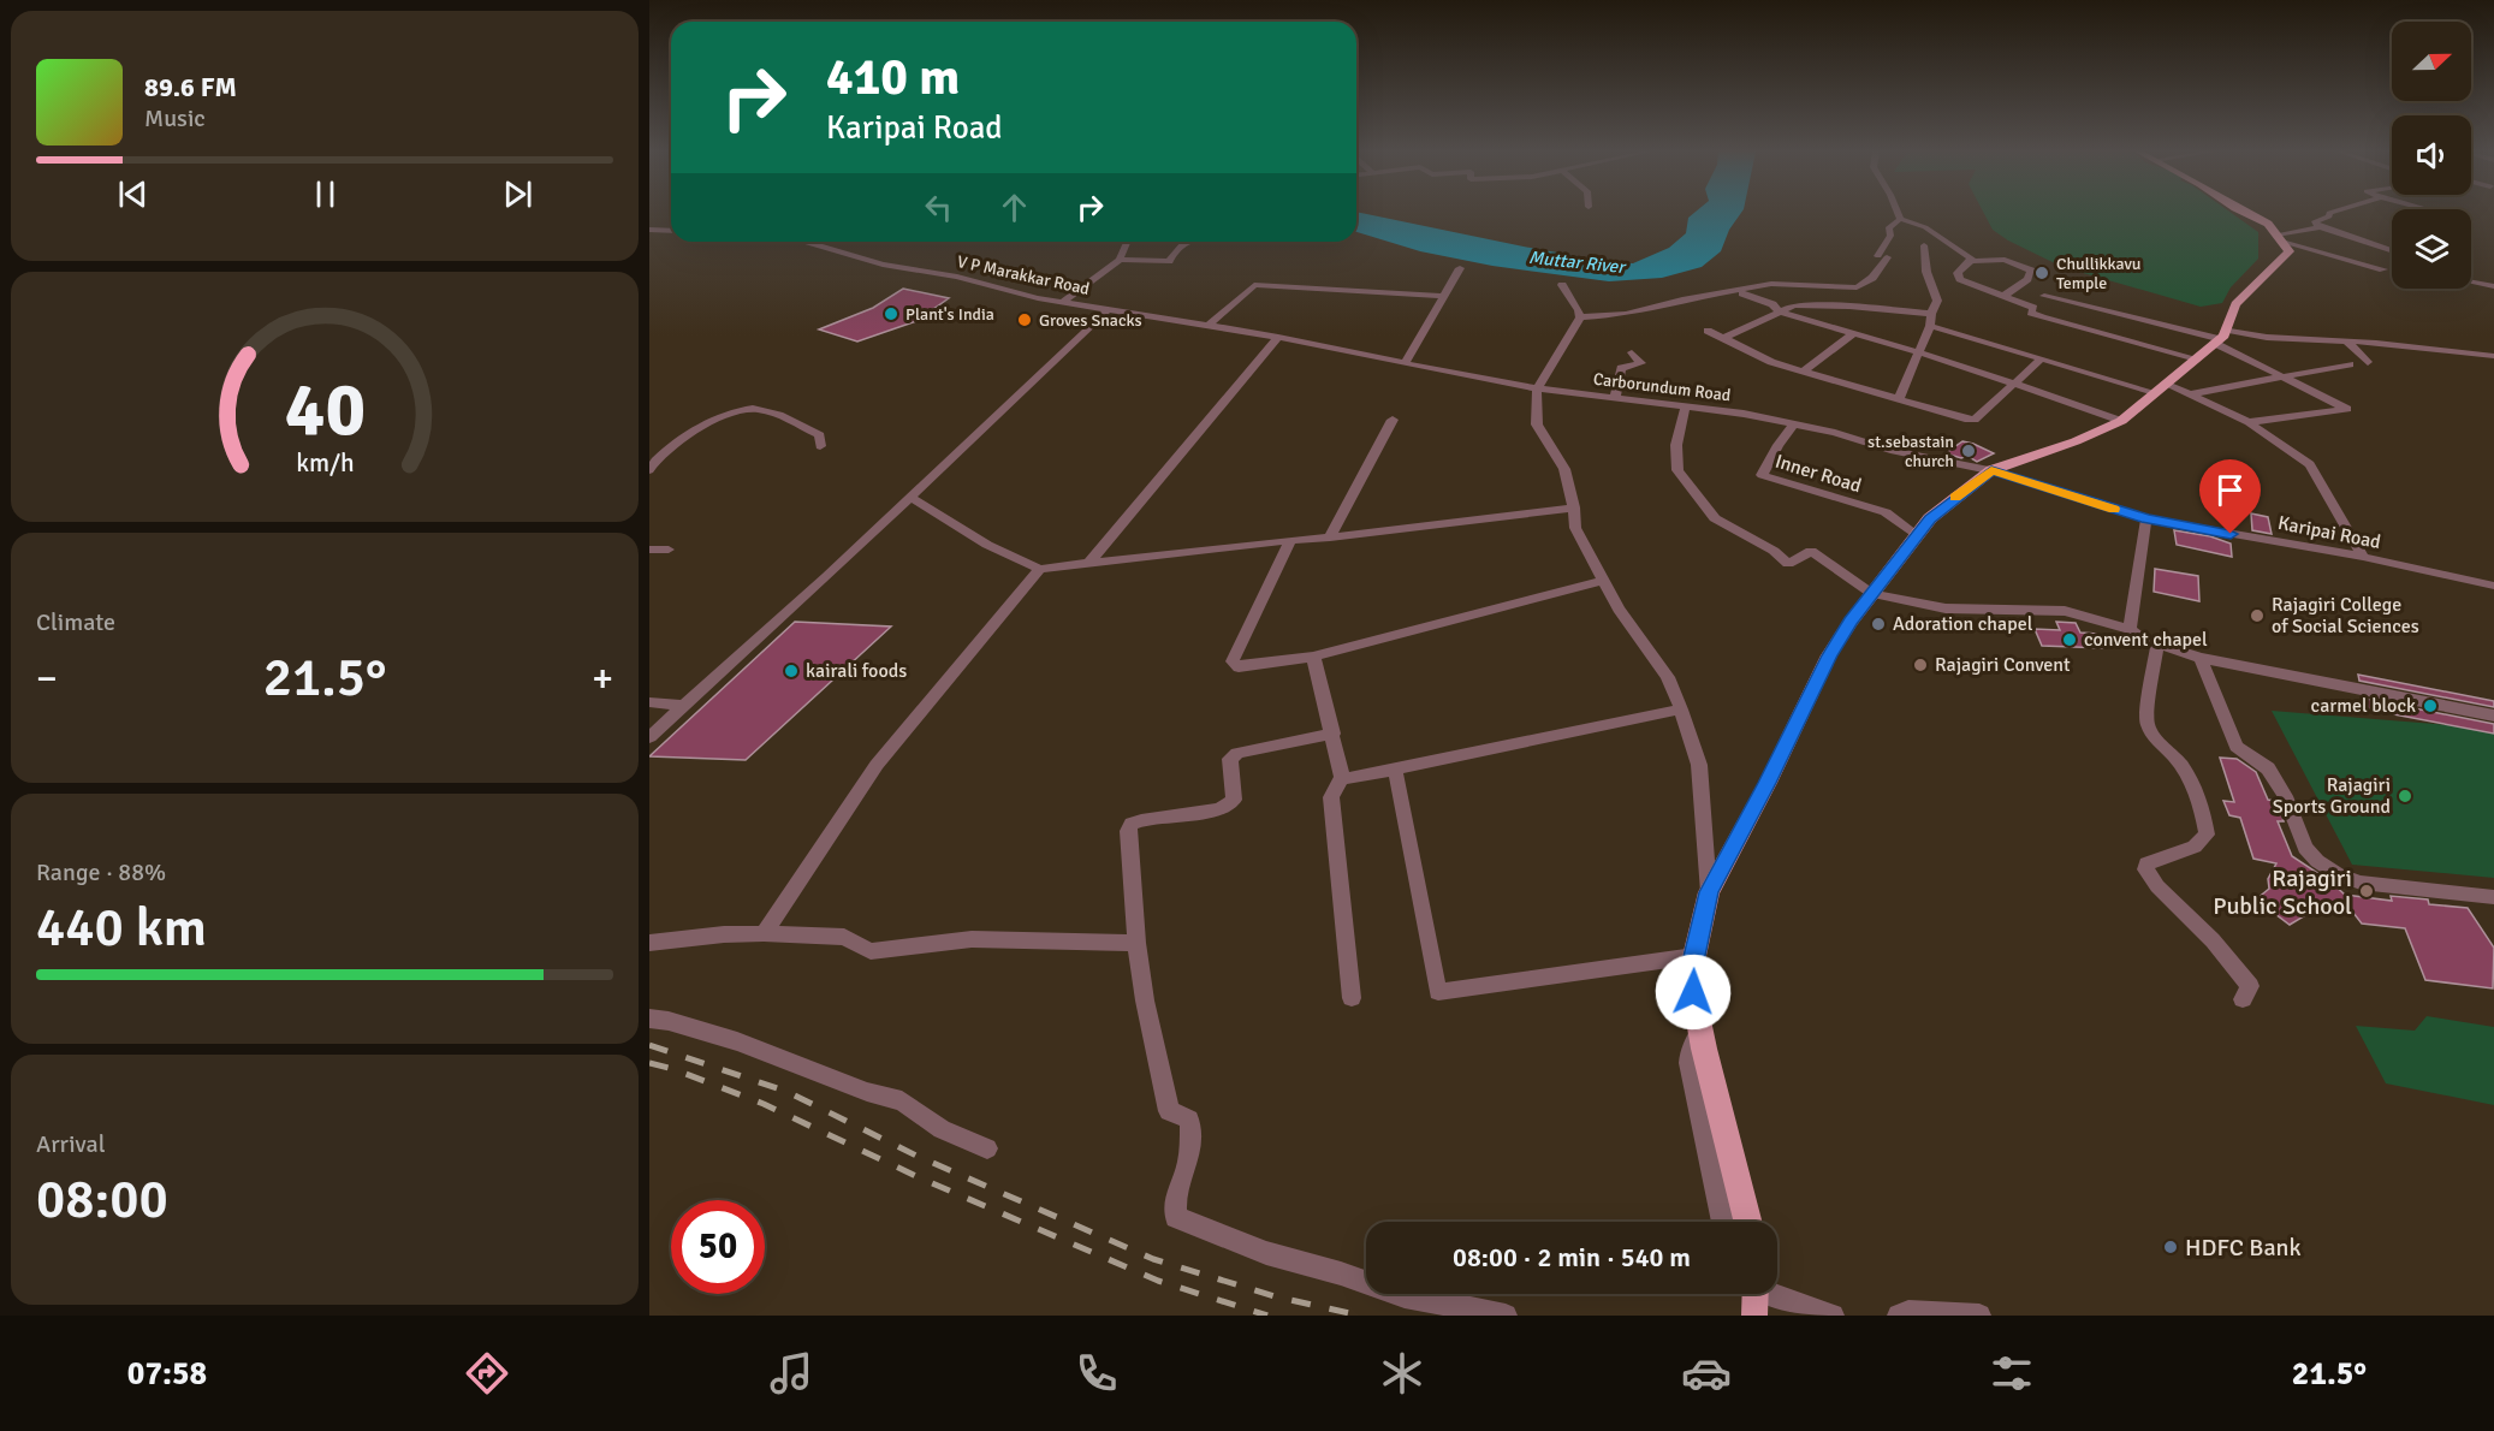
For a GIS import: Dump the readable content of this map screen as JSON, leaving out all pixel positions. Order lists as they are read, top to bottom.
{
  "streets": {
    "street": [
      "V P Marakkar Road",
      "Carborundum Road",
      "Inner Road",
      "Karipai Road"
    ]
  },
  "crossings": [
    ["V P Marakkar Road", "Carborundum Road"],
    ["Carborundum Road", "Inner Road"],
    ["Carborundum Road", "Karipai Road"]
  ],
  "water": ["Muttar River"],
  "places": [
    "Chullikkavu Temple",
    "Plant's India",
    "Groves Snacks",
    "st.sebastain church",
    "Rajagiri College of Social Sciences",
    "Adoration chapel",
    "convent chapel",
    "Rajagiri Convent",
    "kairali foods",
    "carmel block",
    "Rajagiri Sports Ground",
    "Rajagiri Public School",
    "HDFC Bank"
  ],
  "north": "right",
  "page": {
    "turn": ["410 m", "Karipai Road"],
    "song": ["89.6 FM", "Music"],
    "tile": [
      "Climate",
      ["Range · 88%", "440 km"],
      ["Arrival", "08:00"]
    ],
    "heat": ["−", "21.5°", "+"],
    "limit": "50",
    "trip": "08:00 · 2 min · 540 m",
    "tabs": ["07:58", "21.5°"],
    "gauge": ["40", "km/h"]
  }
}
